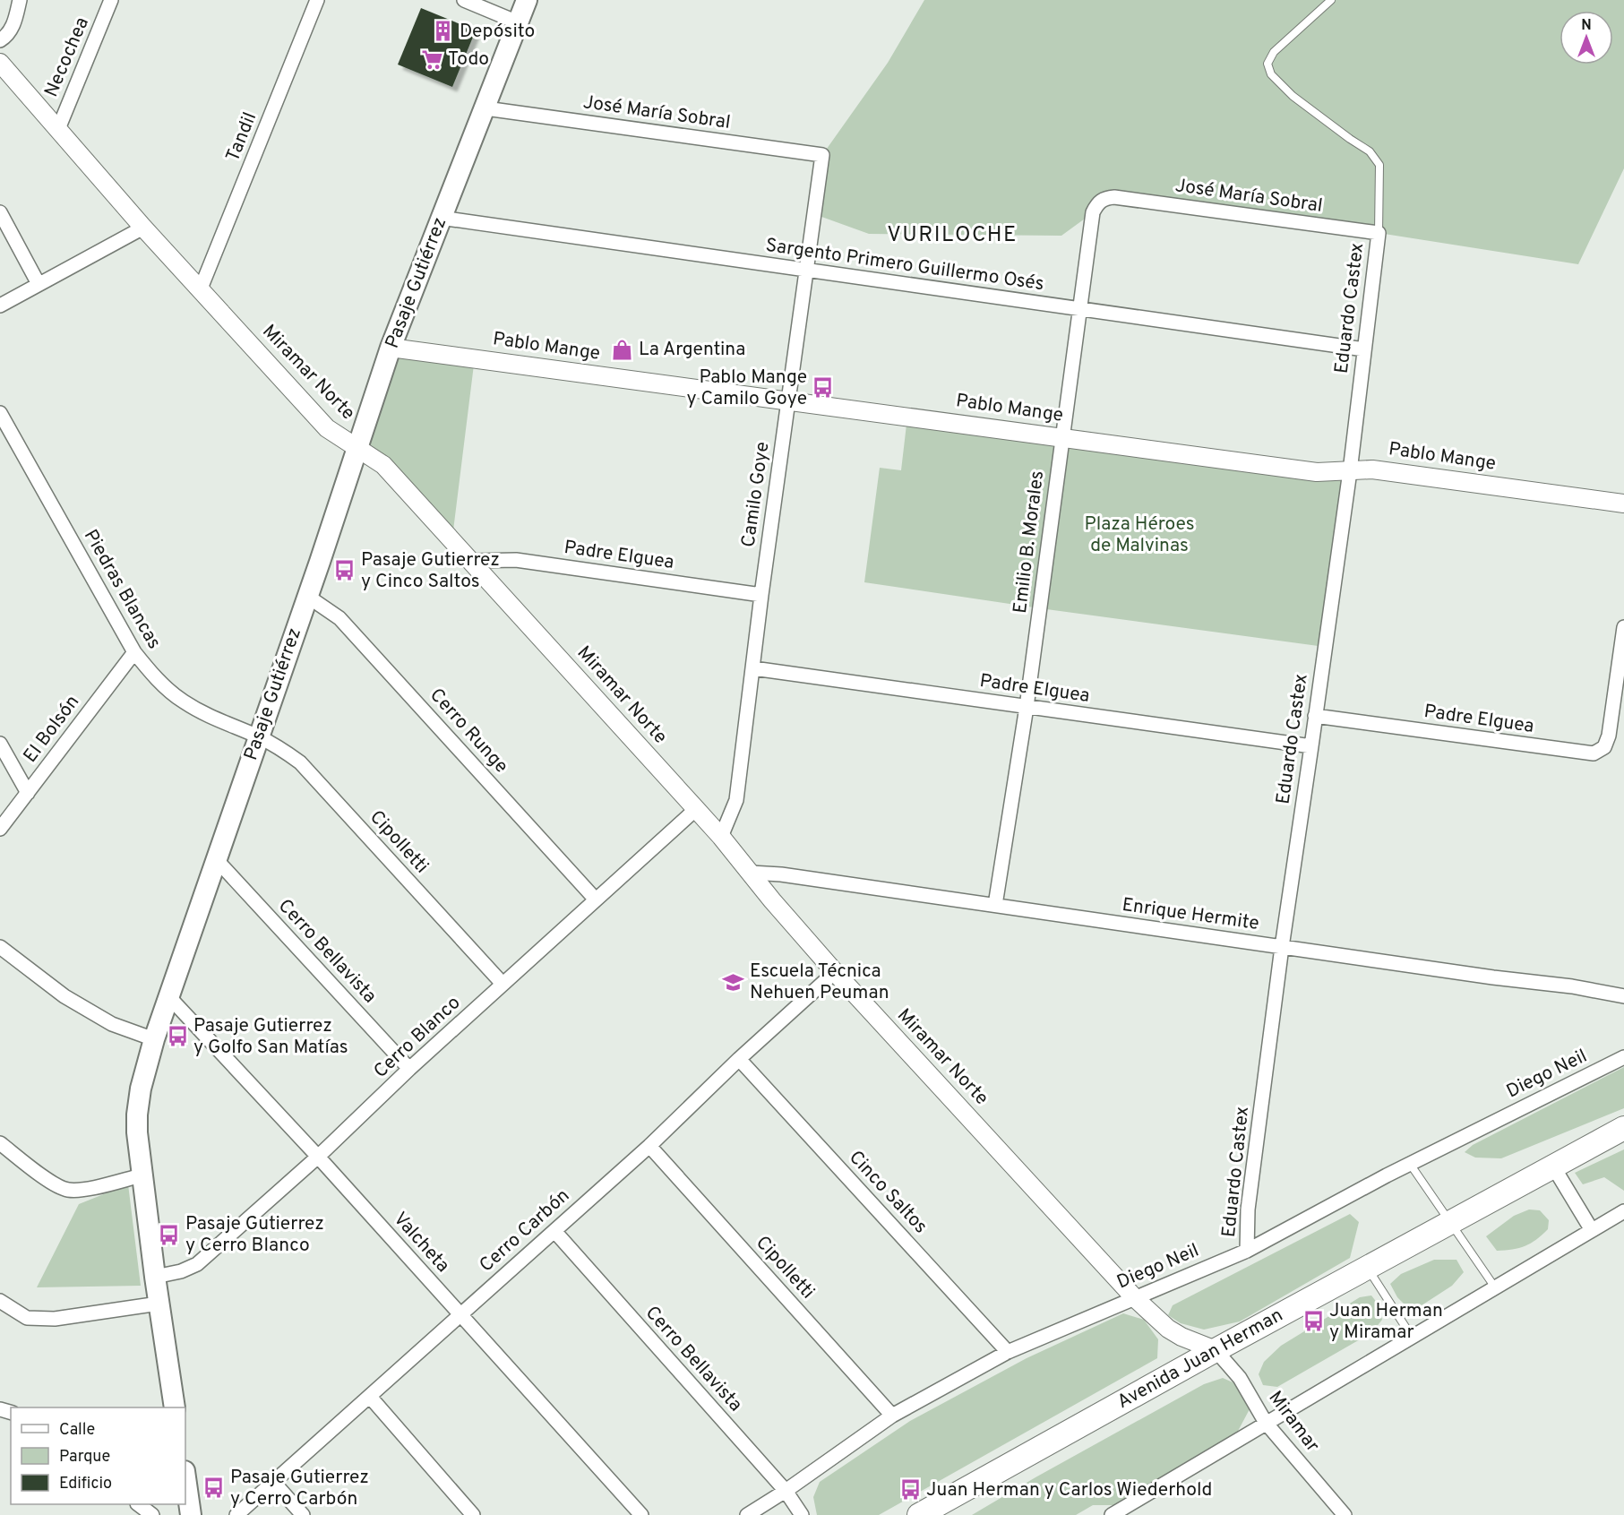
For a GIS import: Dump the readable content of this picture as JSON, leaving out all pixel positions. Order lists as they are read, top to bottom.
{
  "streets": {
    "main road": ["Pasaje Gutiérrez", "Avenida Juan Herman"],
    "street": [
      "Necochea",
      "José María Sobral",
      "Tandil",
      "Sargento Primero Guillermo Osés",
      "Eduardo Castex",
      "Pablo Mange",
      "Miramar Norte",
      "Camilo Goye",
      "Emilio B. Morales",
      "Padre Elguea",
      "Piedras Blancas",
      "El Bolsón",
      "Cerro Runge",
      "Cipolletti",
      "Enrique Hermite",
      "Cerro Bellavista",
      "Cerro Blanco",
      "Diego Neil",
      "Cinco Saltos",
      "Cerro Carbón",
      "Valcheta",
      "Miramar"
    ]
  },
  "crossings": [
    ["Necochea", "Miramar Norte"],
    ["José María Sobral", "Pasaje Gutiérrez"],
    ["José María Sobral", "Eduardo Castex"],
    ["José María Sobral", "Camilo Goye"],
    ["José María Sobral", "Emilio B. Morales"],
    ["Tandil", "Miramar Norte"],
    ["Sargento Primero Guillermo Osés", "Pasaje Gutiérrez"],
    ["Sargento Primero Guillermo Osés", "Eduardo Castex"],
    ["Sargento Primero Guillermo Osés", "Camilo Goye"],
    ["Sargento Primero Guillermo Osés", "Emilio B. Morales"],
    ["Pasaje Gutiérrez", "Pablo Mange"],
    ["Pasaje Gutiérrez", "Miramar Norte"],
    ["Pasaje Gutiérrez", "Piedras Blancas"],
    ["Pasaje Gutiérrez", "Cerro Runge"],
    ["Pasaje Gutiérrez", "Cipolletti"],
    ["Pasaje Gutiérrez", "Cerro Bellavista"],
    ["Pasaje Gutiérrez", "Cerro Blanco"],
    ["Pasaje Gutiérrez", "Valcheta"],
    ["Eduardo Castex", "Pablo Mange"],
    ["Eduardo Castex", "Padre Elguea"],
    ["Eduardo Castex", "Enrique Hermite"],
    ["Eduardo Castex", "Diego Neil"],
    ["Pablo Mange", "Camilo Goye"],
    ["Pablo Mange", "Emilio B. Morales"],
    ["Miramar Norte", "Camilo Goye"],
    ["Miramar Norte", "Padre Elguea"],
    ["Miramar Norte", "Enrique Hermite"],
    ["Miramar Norte", "Cerro Blanco"],
    ["Miramar Norte", "Diego Neil"],
    ["Miramar Norte", "Cerro Carbón"],
    ["Miramar Norte", "Avenida Juan Herman"],
    ["Miramar Norte", "Miramar"],
    ["Camilo Goye", "Padre Elguea"],
    ["Emilio B. Morales", "Padre Elguea"],
    ["Emilio B. Morales", "Enrique Hermite"],
    ["Piedras Blancas", "El Bolsón"],
    ["Piedras Blancas", "Cipolletti"],
    ["Cerro Runge", "Cerro Blanco"],
    ["Cipolletti", "Cerro Blanco"],
    ["Cipolletti", "Diego Neil"],
    ["Cipolletti", "Cerro Carbón"],
    ["Cerro Bellavista", "Cerro Blanco"],
    ["Cerro Bellavista", "Diego Neil"],
    ["Cerro Bellavista", "Cerro Carbón"],
    ["Cerro Blanco", "Valcheta"],
    ["Diego Neil", "Cinco Saltos"],
    ["Cinco Saltos", "Cerro Carbón"],
    ["Cerro Carbón", "Valcheta"],
    ["Avenida Juan Herman", "Miramar"]
  ],
  "districts": ["VURILOCHE"],
  "parks": ["Plaza Héroes de Malvinas"],
  "places": {
    "building": ["Depósito"],
    "supermarket": ["Todo"],
    "shop": ["La Argentina"],
    "bus stop": [
      "Pablo Mange y Camilo Goye",
      "Pasaje Gutierrez y Cinco Saltos",
      "Pasaje Gutierrez y Golfo San Matías",
      "Pasaje Gutierrez y Cerro Blanco",
      "Juan Herman y Miramar",
      "Pasaje Gutierrez y Cerro Carbón",
      "Juan Herman y Carlos Wiederhold"
    ],
    "school or university": ["Escuela Técnica Nehuen Peuman"]
  },
  "legend": ["Calle", "Parque", "Edificio"],
  "north": "top"
}
